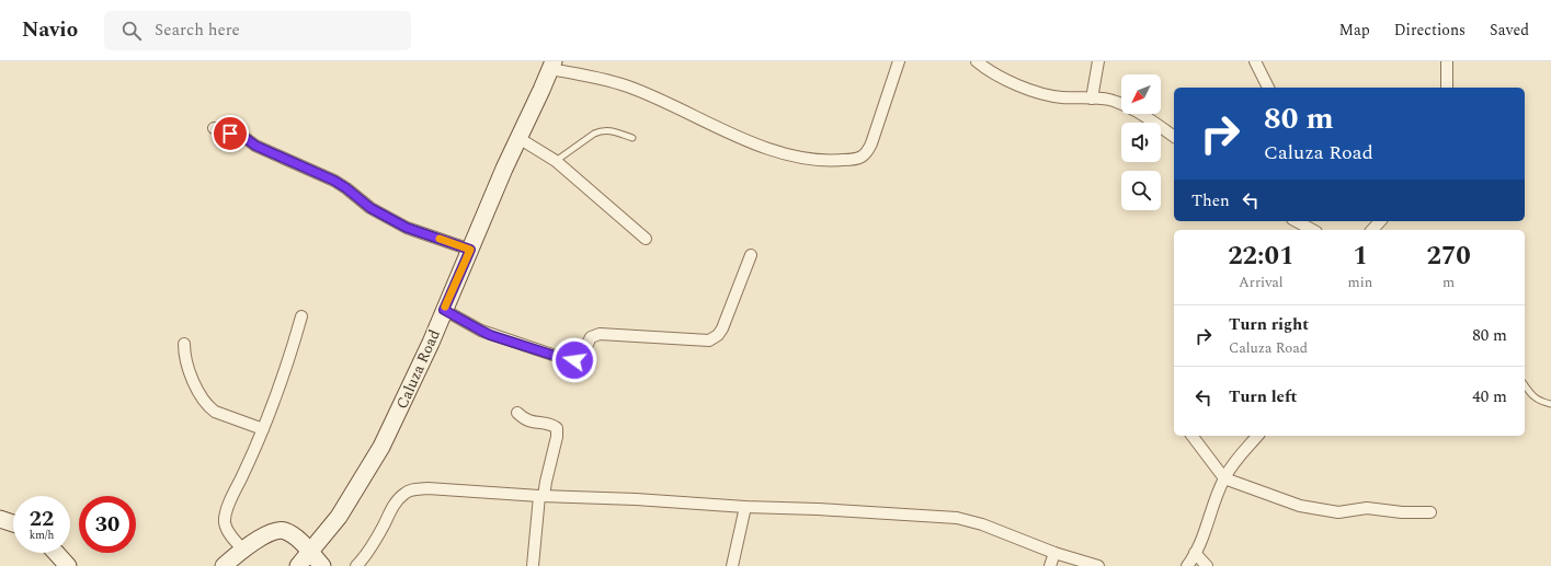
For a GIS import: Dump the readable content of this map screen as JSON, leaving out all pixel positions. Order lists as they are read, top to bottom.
{
  "streets": {
    "street": ["Caluza Road"]
  },
  "north": "bottom left",
  "page": {
    "header": "Navio",
    "search": "Search here",
    "nav": ["Map", "Directions", "Saved"],
    "turn": ["80 m", "Caluza Road"],
    "then": "Then",
    "eta": [
      "22:01",
      "Arrival",
      "1",
      "min",
      "270",
      "m"
    ],
    "list": [
      {
        "name": "Turn right",
        "note": "Caluza Road",
        "value": "80 m"
      },
      {
        "name": "Turn left",
        "value": "40 m"
      }
    ],
    "speed": "22 km/h",
    "limit": "30"
  }
}
